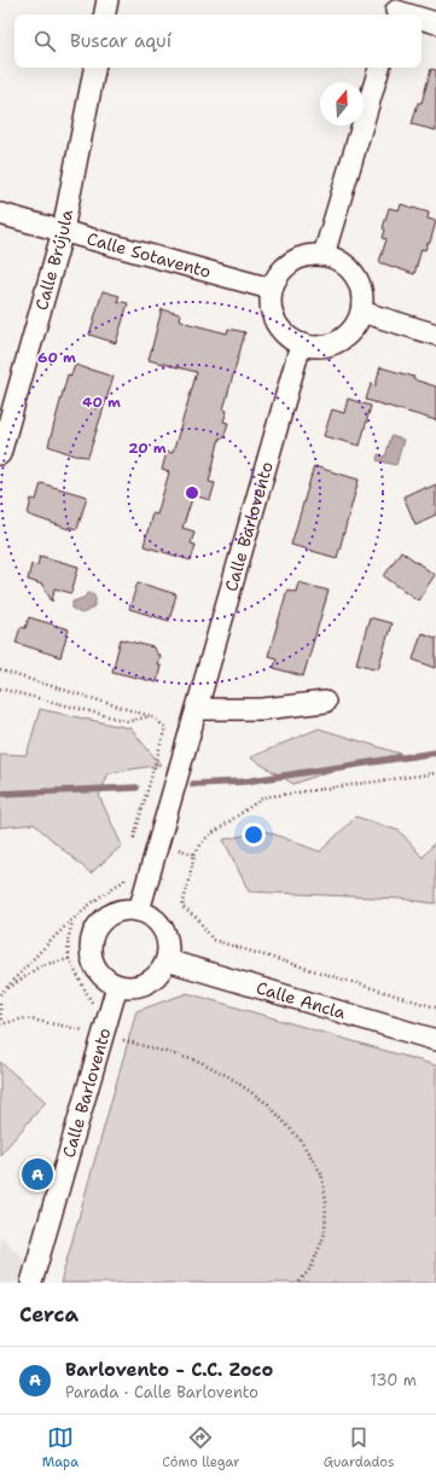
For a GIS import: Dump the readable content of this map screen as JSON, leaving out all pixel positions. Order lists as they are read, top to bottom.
{
  "streets": {
    "street": [
      "Calle Sotavento",
      "Calle Brújula",
      "Calle Barlovento",
      "Calle Ancla"
    ]
  },
  "crossings": [
    ["Calle Sotavento", "Calle Brújula"],
    ["Calle Sotavento", "Calle Barlovento"],
    ["Calle Barlovento", "Calle Ancla"]
  ],
  "north": "top",
  "page": {
    "search": "Buscar aquí",
    "pins": "A",
    "heading": "Cerca",
    "list": [
      {
        "mark": "A",
        "name": "Barlovento - C.C. Zoco",
        "note": "Parada · Calle Barlovento",
        "value": "130 m"
      }
    ],
    "nav": ["Mapa", "Cómo llegar", "Guardados"]
  },
  "rings": ["60 m", "40 m", "20 m"]
}
